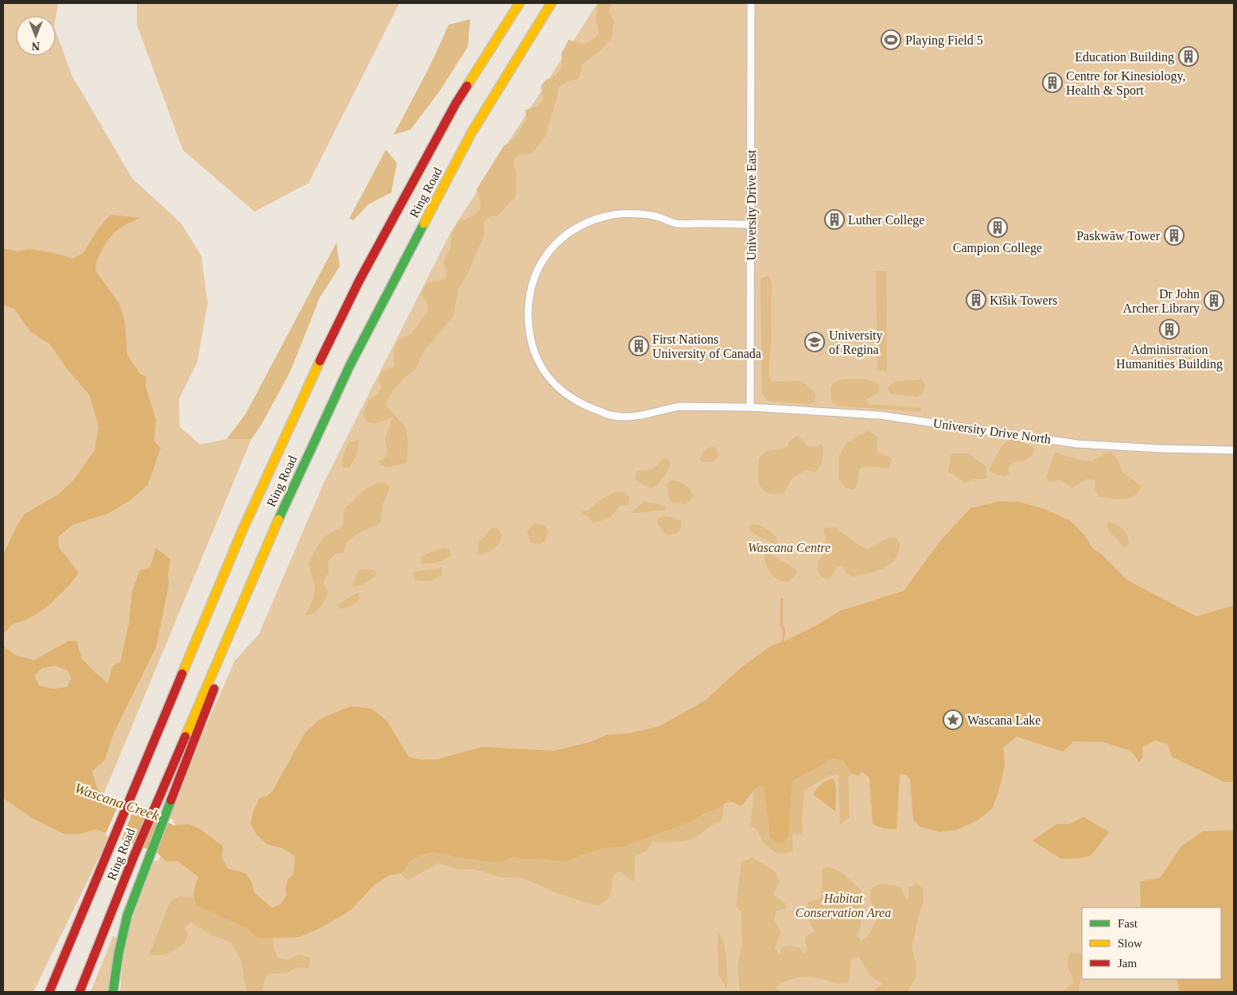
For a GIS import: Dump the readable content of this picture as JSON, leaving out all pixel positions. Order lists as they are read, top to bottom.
{
  "streets": {
    "highway": ["Ring Road"],
    "street": ["University Drive East", "University Drive North"]
  },
  "crossings": [
    ["University Drive East", "University Drive North"]
  ],
  "water": ["Wascana Creek"],
  "parks": ["Wascana Centre", "Habitat Conservation Area"],
  "places": {
    "sports": ["Playing Field 5"],
    "building": [
      "Education Building",
      "Centre for Kinesiology, Health & Sport",
      "Luther College",
      "Campion College",
      "Paskwāw Tower",
      "Kīšik Towers",
      "Dr John Archer Library",
      "Administration Humanities Building",
      "First Nations University of Canada"
    ],
    "school or university": ["University of Regina"],
    "place": ["Wascana Lake"]
  },
  "legend": ["Fast", "Slow", "Jam"],
  "north": "bottom"
}
